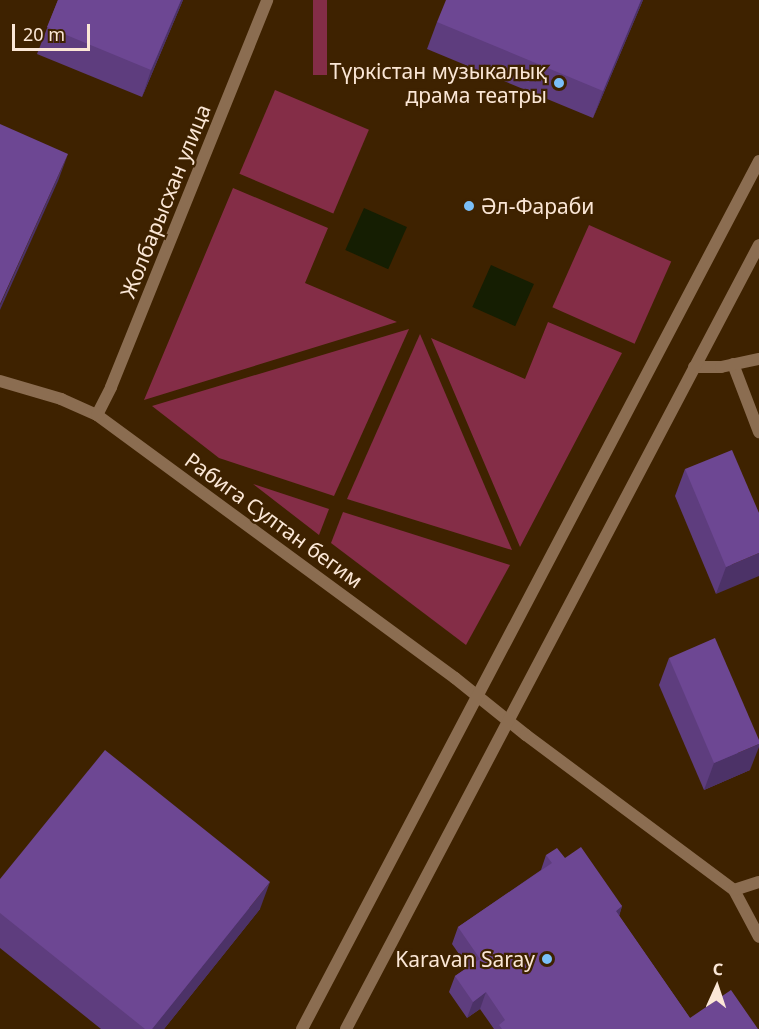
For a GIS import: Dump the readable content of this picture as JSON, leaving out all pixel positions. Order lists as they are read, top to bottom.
{
  "streets": {
    "street": ["Жолбарысхан улица", "Рабига Султан бегим"]
  },
  "crossings": [
    ["Жолбарысхан улица", "Рабига Султан бегим"]
  ],
  "places": ["Түркістан музыкалық драма театры", "Әл-Фараби", "Karavan Saray"],
  "scale_bar": "20 m",
  "north": "top"
}
